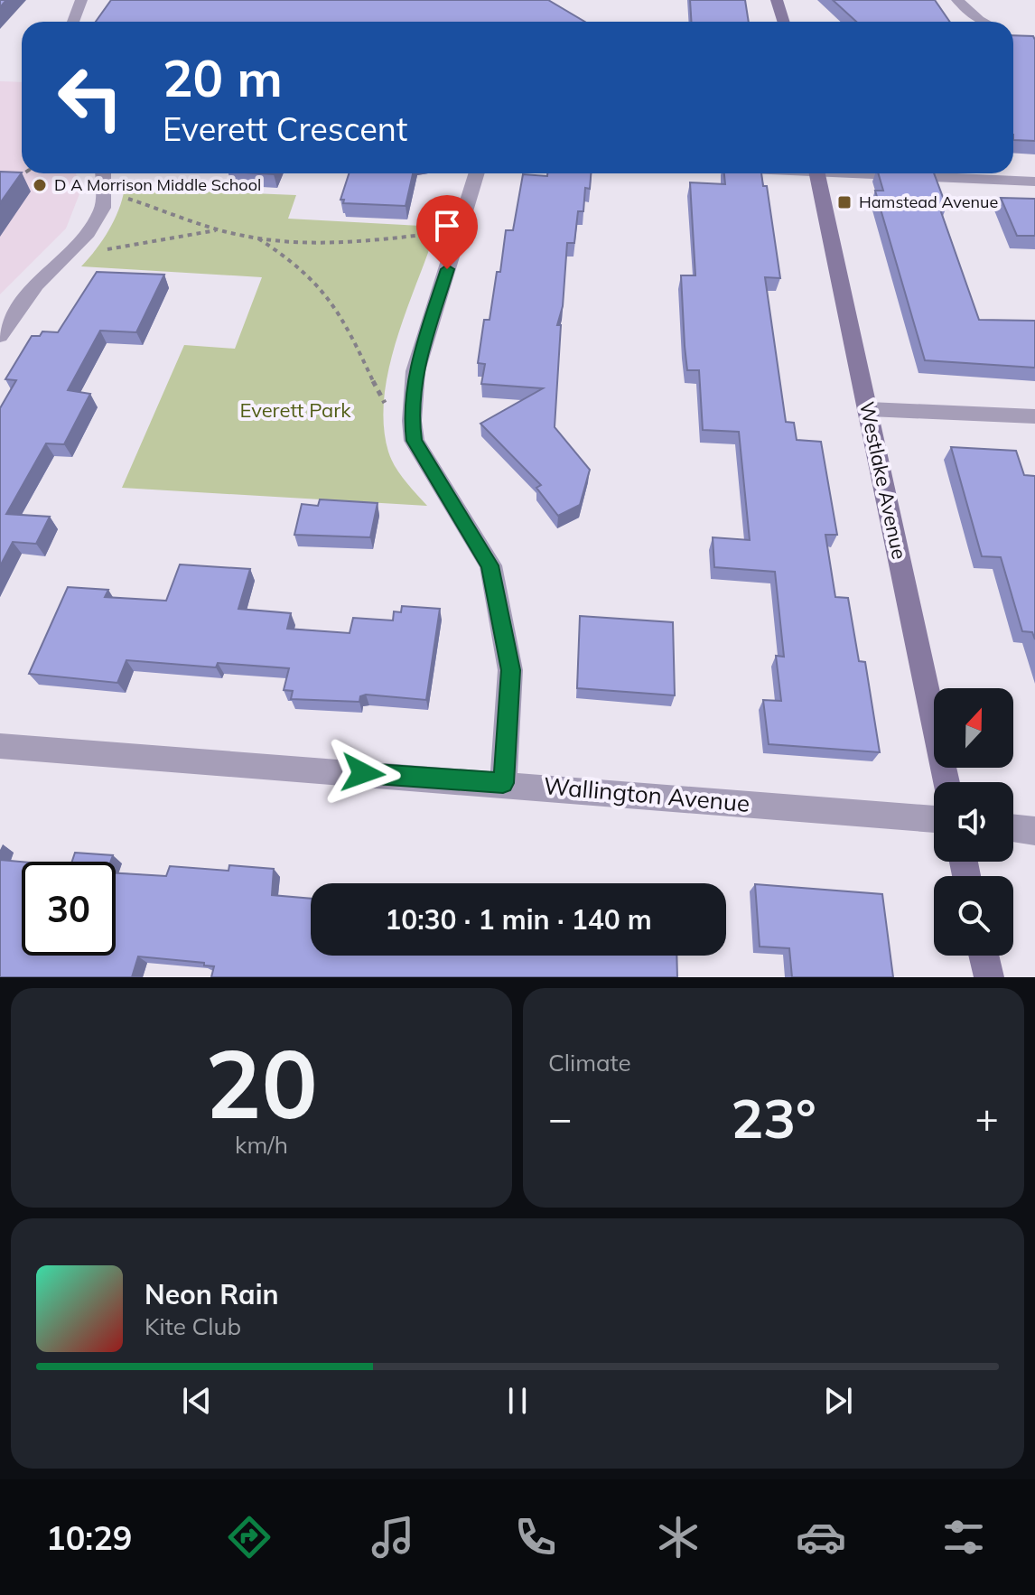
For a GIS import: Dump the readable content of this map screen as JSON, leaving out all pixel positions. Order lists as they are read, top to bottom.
{
  "streets": {
    "street": ["Westlake Avenue", "Wallington Avenue"]
  },
  "parks": ["Everett Park"],
  "places": {
    "other": ["D A Morrison Middle School"],
    "transit": ["Hamstead Avenue"]
  },
  "north": "top",
  "page": {
    "turn": ["20 m", "Everett Crescent"],
    "limit": "30",
    "trip": "10:30 · 1 min · 140 m",
    "tile": [
      ["20", "km/h"],
      "Climate"
    ],
    "heat": ["−", "23°", "+"],
    "song": ["Neon Rain", "Kite Club"],
    "tabs": "10:29"
  }
}
